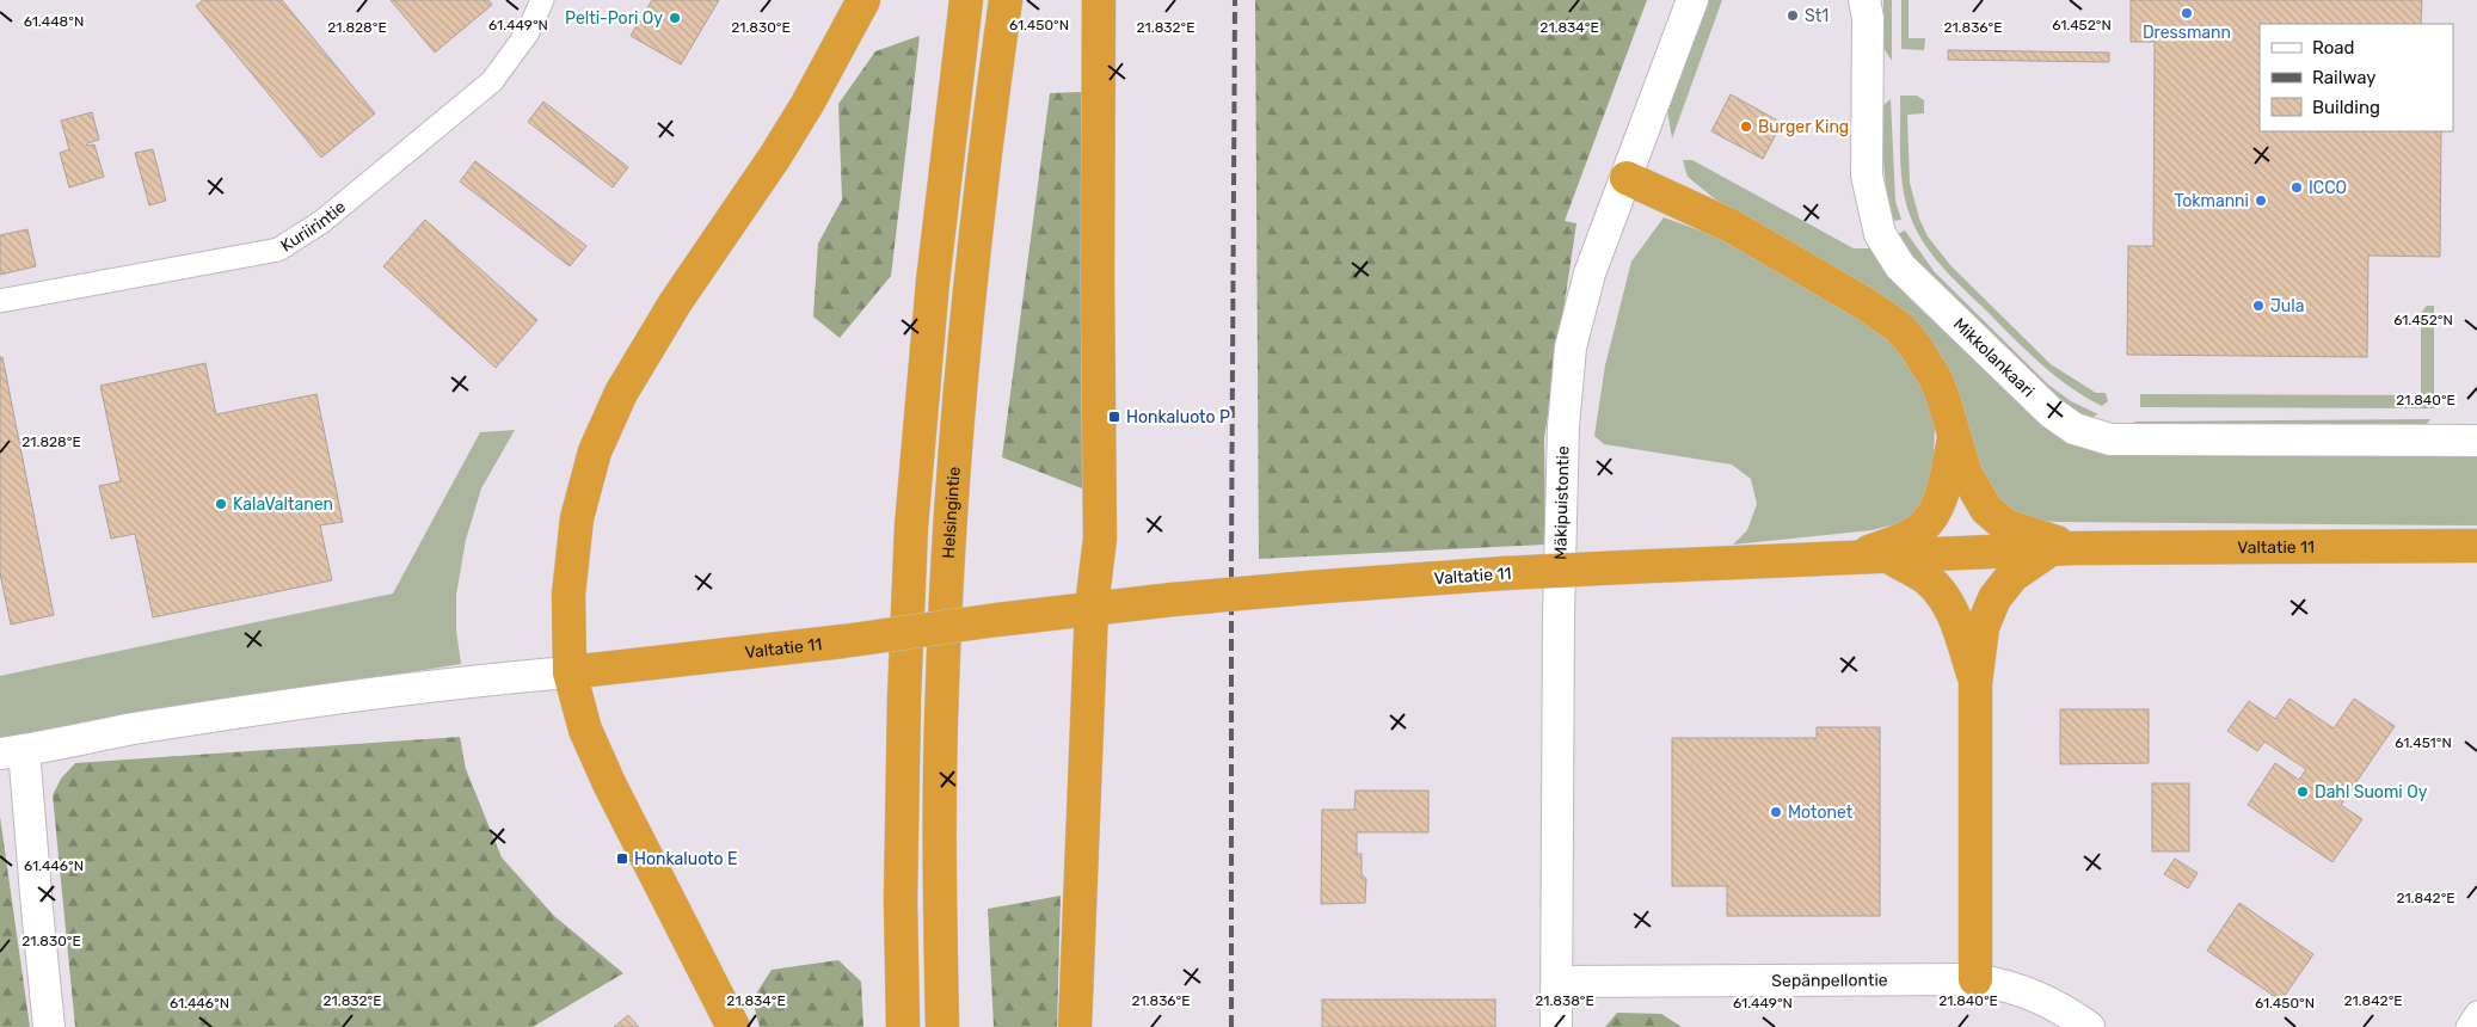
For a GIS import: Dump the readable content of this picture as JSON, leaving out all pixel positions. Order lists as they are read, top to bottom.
{
  "streets": {
    "highway": ["Helsingintie", "Valtatie 11"],
    "street": [
      "Kuriirintie",
      "Mikkolankaari",
      "Mäkipuistontie",
      "Sepänpellontie"
    ]
  },
  "crossings": [
    ["Mäkipuistontie", "Sepänpellontie"]
  ],
  "places": {
    "other": [
      "Dressmann",
      "St1",
      "Pelti-Pori Oy",
      "Burger King",
      "ICCO",
      "Tokmanni",
      "Jula",
      "KalaValtanen",
      "Dahl Suomi Oy",
      "Motonet"
    ],
    "transit": ["Honkaluoto P", "Honkaluoto E"]
  },
  "legend": ["Road", "Railway", "Building"],
  "coordinates": [
    "61.448°N",
    "61.449°N",
    "61.450°N",
    "61.452°N",
    "21.828°E",
    "21.830°E",
    "21.832°E",
    "21.834°E",
    "21.836°E",
    "21.840°E",
    "61.451°N",
    "61.446°N",
    "21.842°E",
    "21.838°E"
  ]
}
